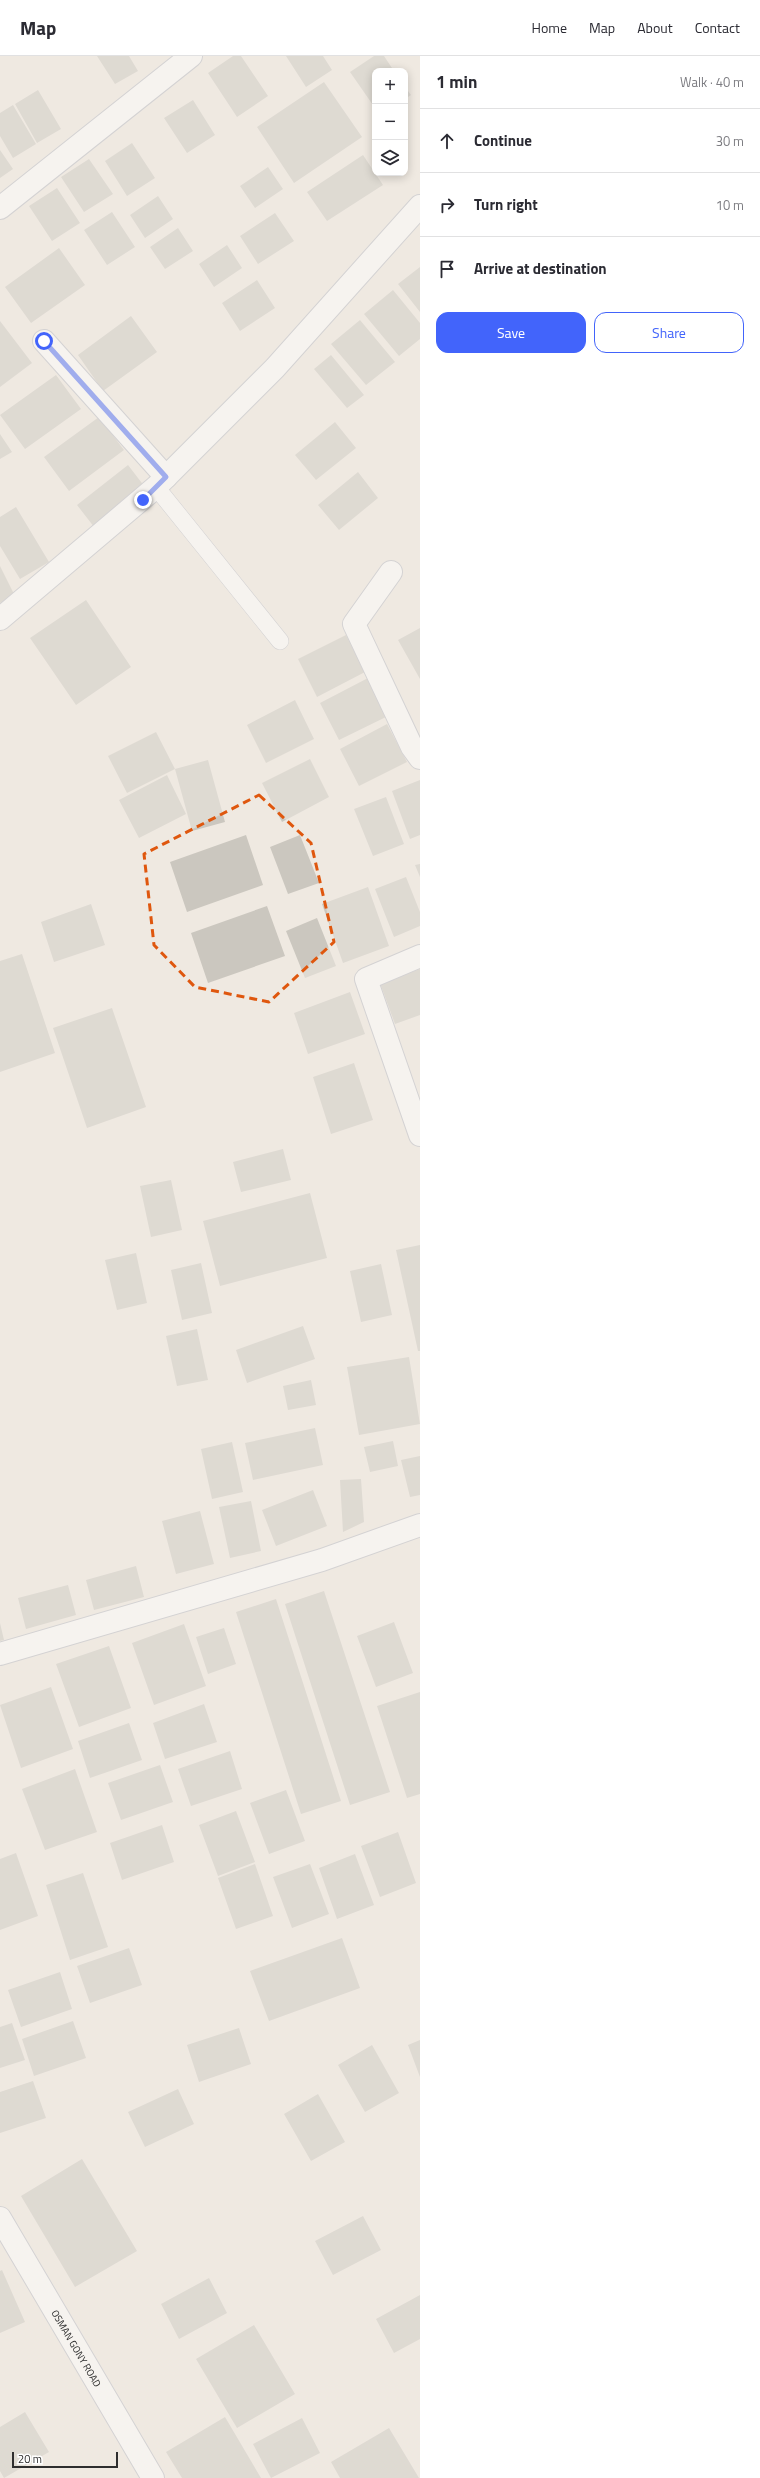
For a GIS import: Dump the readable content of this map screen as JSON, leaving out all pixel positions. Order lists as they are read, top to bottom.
{
  "streets": {
    "street": ["OSMAN GONY ROAD"]
  },
  "scale_bar": "20 m",
  "page": {
    "header": "Map",
    "nav": [
      "Home",
      "Map",
      "About",
      "Contact"
    ],
    "heading": ["1 min", "Walk · 40 m"],
    "map_buttons": ["+", "−"],
    "list": [
      ["Continue", "30 m"],
      ["Turn right", "10 m"],
      "Arrive at destination"
    ],
    "buttons": ["Save", "Share"],
    "scale": "20 m"
  }
}
